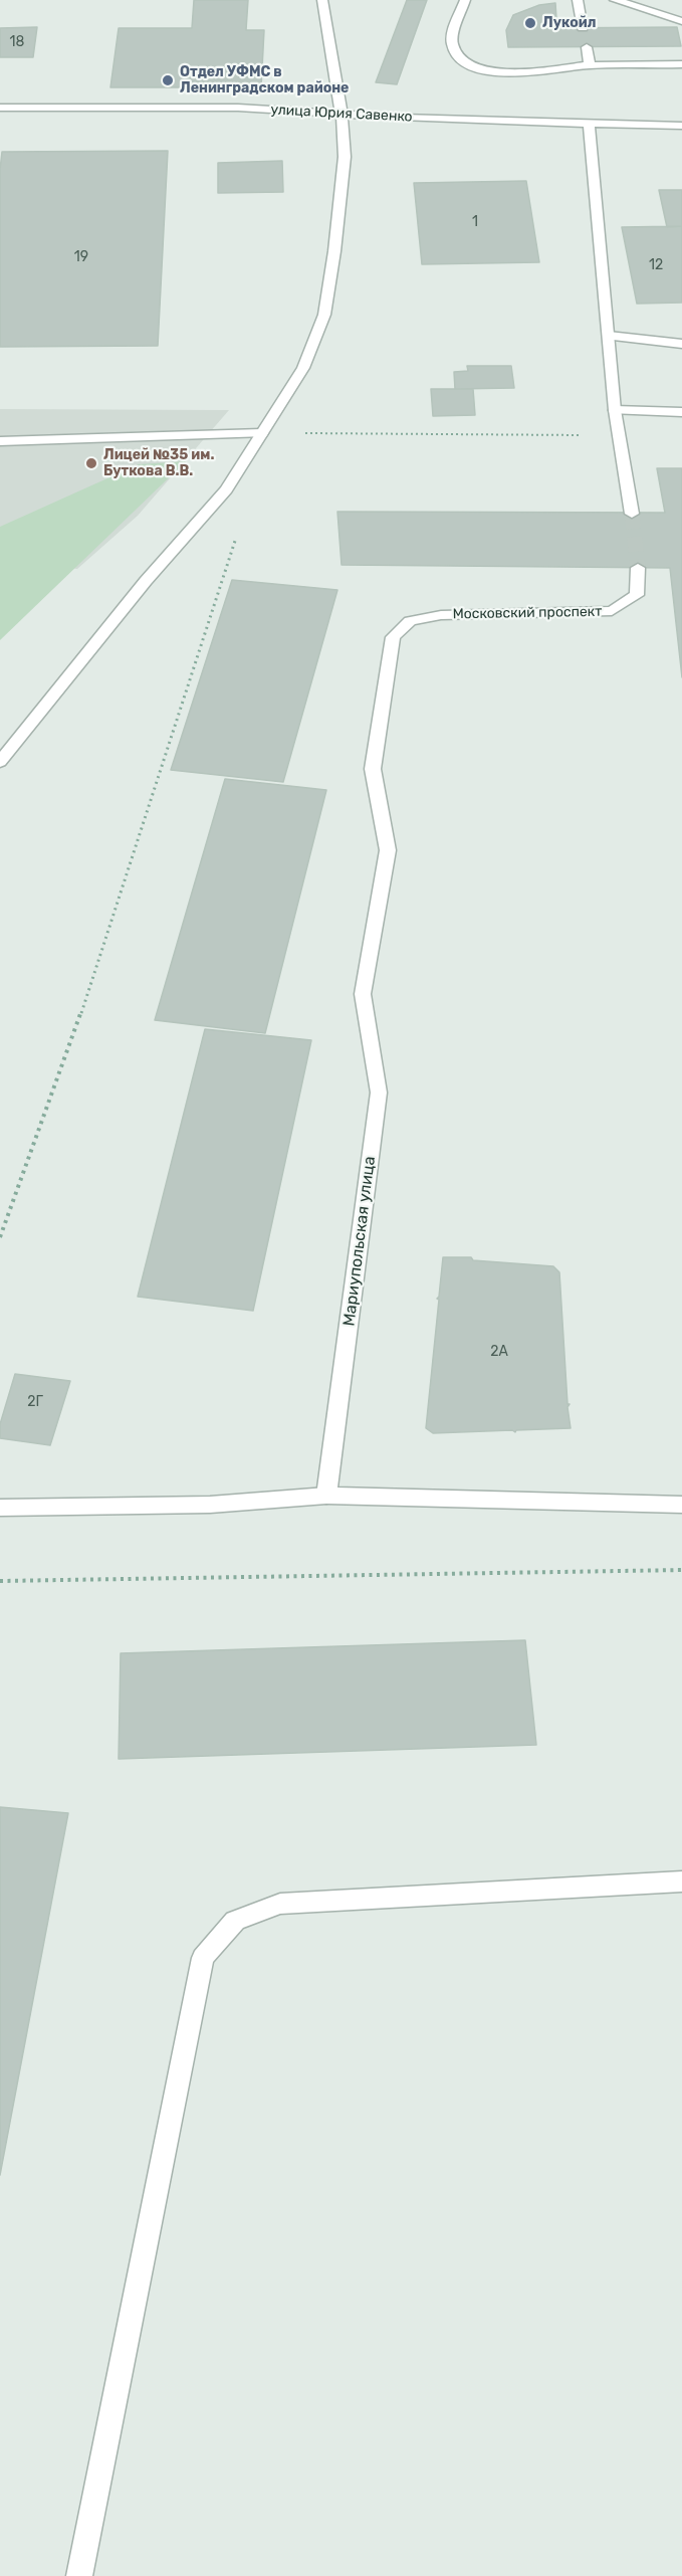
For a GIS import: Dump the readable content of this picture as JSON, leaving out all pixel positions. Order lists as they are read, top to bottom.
{
  "streets": {
    "street": ["улица Юрия Савенко", "Московский проспект", "Мариупольская улица"]
  },
  "crossings": [
    ["Московский проспект", "Мариупольская улица"]
  ],
  "places": ["Лукойл", "Отдел УФМС в Ленинградском районе", "Лицей №35 им. Буткова В.В."],
  "house_numbers": [
    "18",
    "1",
    "19",
    "12",
    "2А",
    "2Г"
  ]
}
